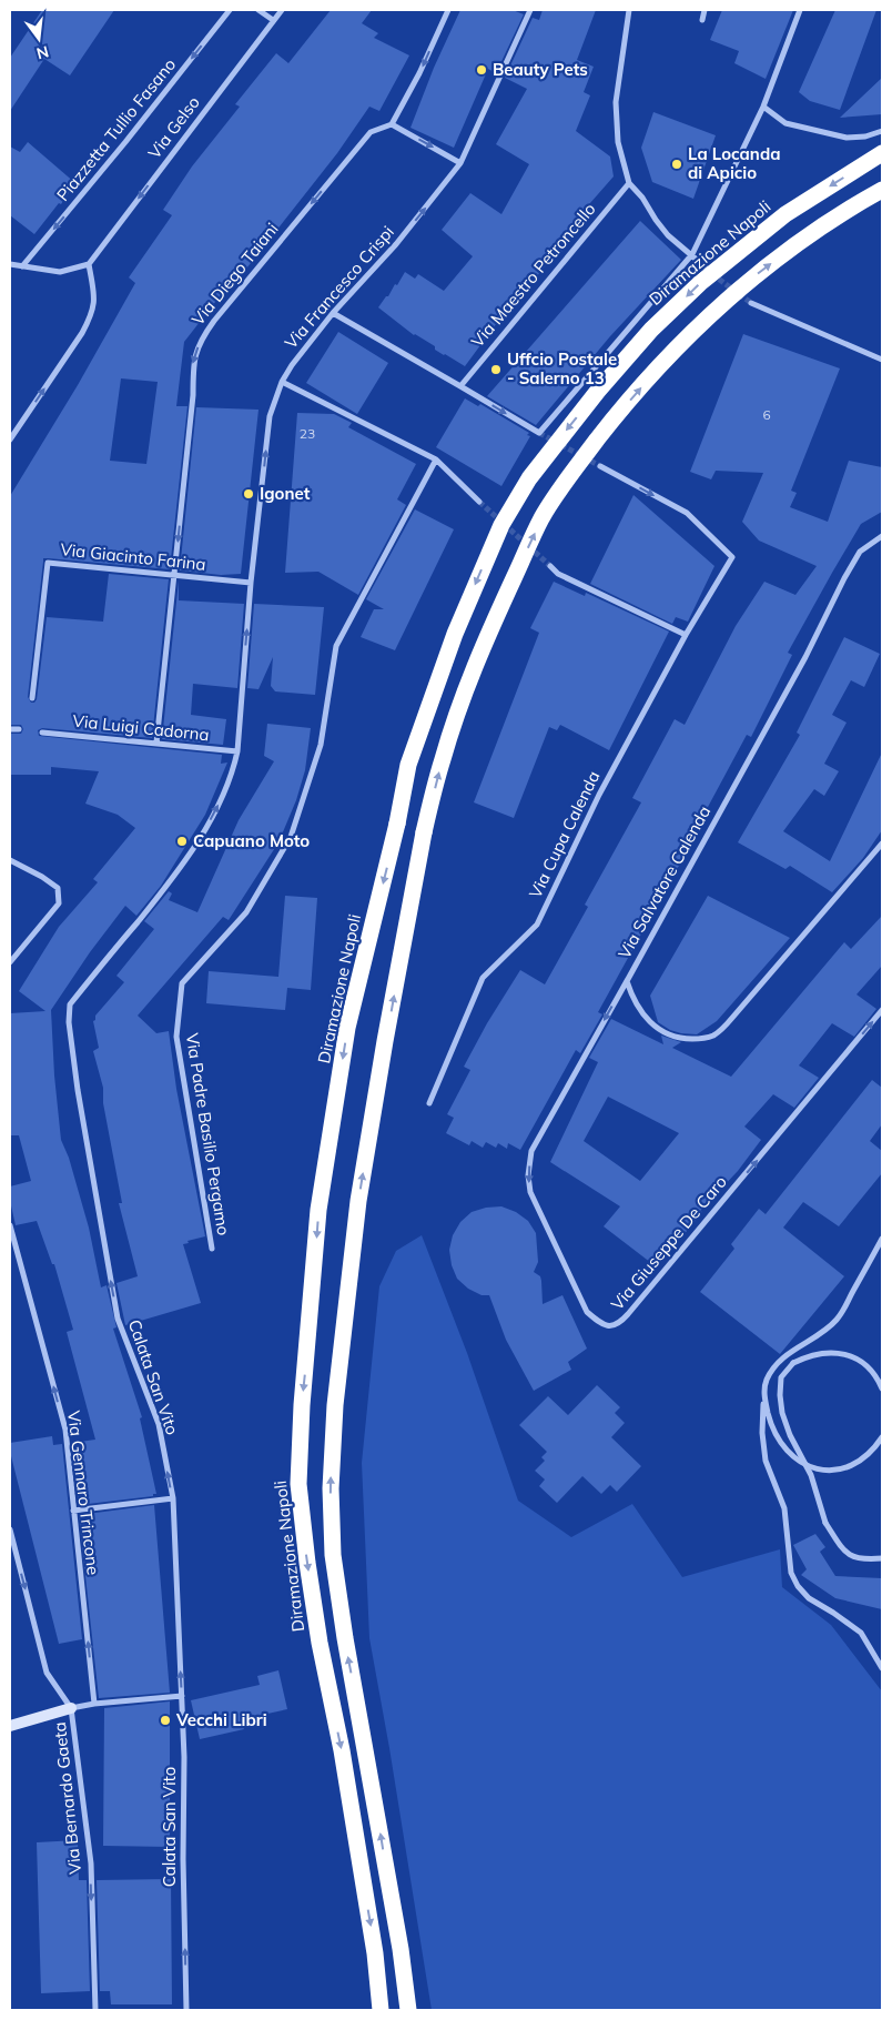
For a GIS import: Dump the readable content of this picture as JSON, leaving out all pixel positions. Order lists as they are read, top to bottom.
{
  "streets": {
    "highway": ["Diramazione Napoli"],
    "street": [
      "Via Gelso",
      "Piazzetta Tullio Fasano",
      "Via Diego Taiani",
      "Via Maestro Petroncello",
      "Via Francesco Crispi",
      "Via Giacinto Farina",
      "Via Luigi Cadorna",
      "Via Cupa Calenda",
      "Via Salvatore Calenda",
      "Via Padre Basilio Pergamo",
      "Via Giuseppe De Caro",
      "Calata San Vito",
      "Via Gennaro Trincone",
      "Via Bernardo Gaeta"
    ]
  },
  "crossings": [
    ["Via Diego Taiani", "Via Giacinto Farina"],
    ["Via Diego Taiani", "Via Luigi Cadorna"],
    ["Via Francesco Crispi", "Via Giacinto Farina"],
    ["Via Francesco Crispi", "Via Luigi Cadorna"],
    ["Via Francesco Crispi", "Calata San Vito"],
    ["Via Salvatore Calenda", "Via Giuseppe De Caro"]
  ],
  "one_way": [
    "Via Gelso",
    "Piazzetta Tullio Fasano",
    "Via Diego Taiani",
    "Via Francesco Crispi",
    "Calata San Vito",
    "Via Gennaro Trincone",
    "Via Bernardo Gaeta"
  ],
  "places": [
    "Beauty Pets",
    "La Locanda di Apicio",
    "Uffcio Postale - Salerno 13",
    "Igonet",
    "Capuano Moto",
    "Vecchi Libri"
  ],
  "house_numbers": ["6", "23"],
  "north": "bottom"
}
